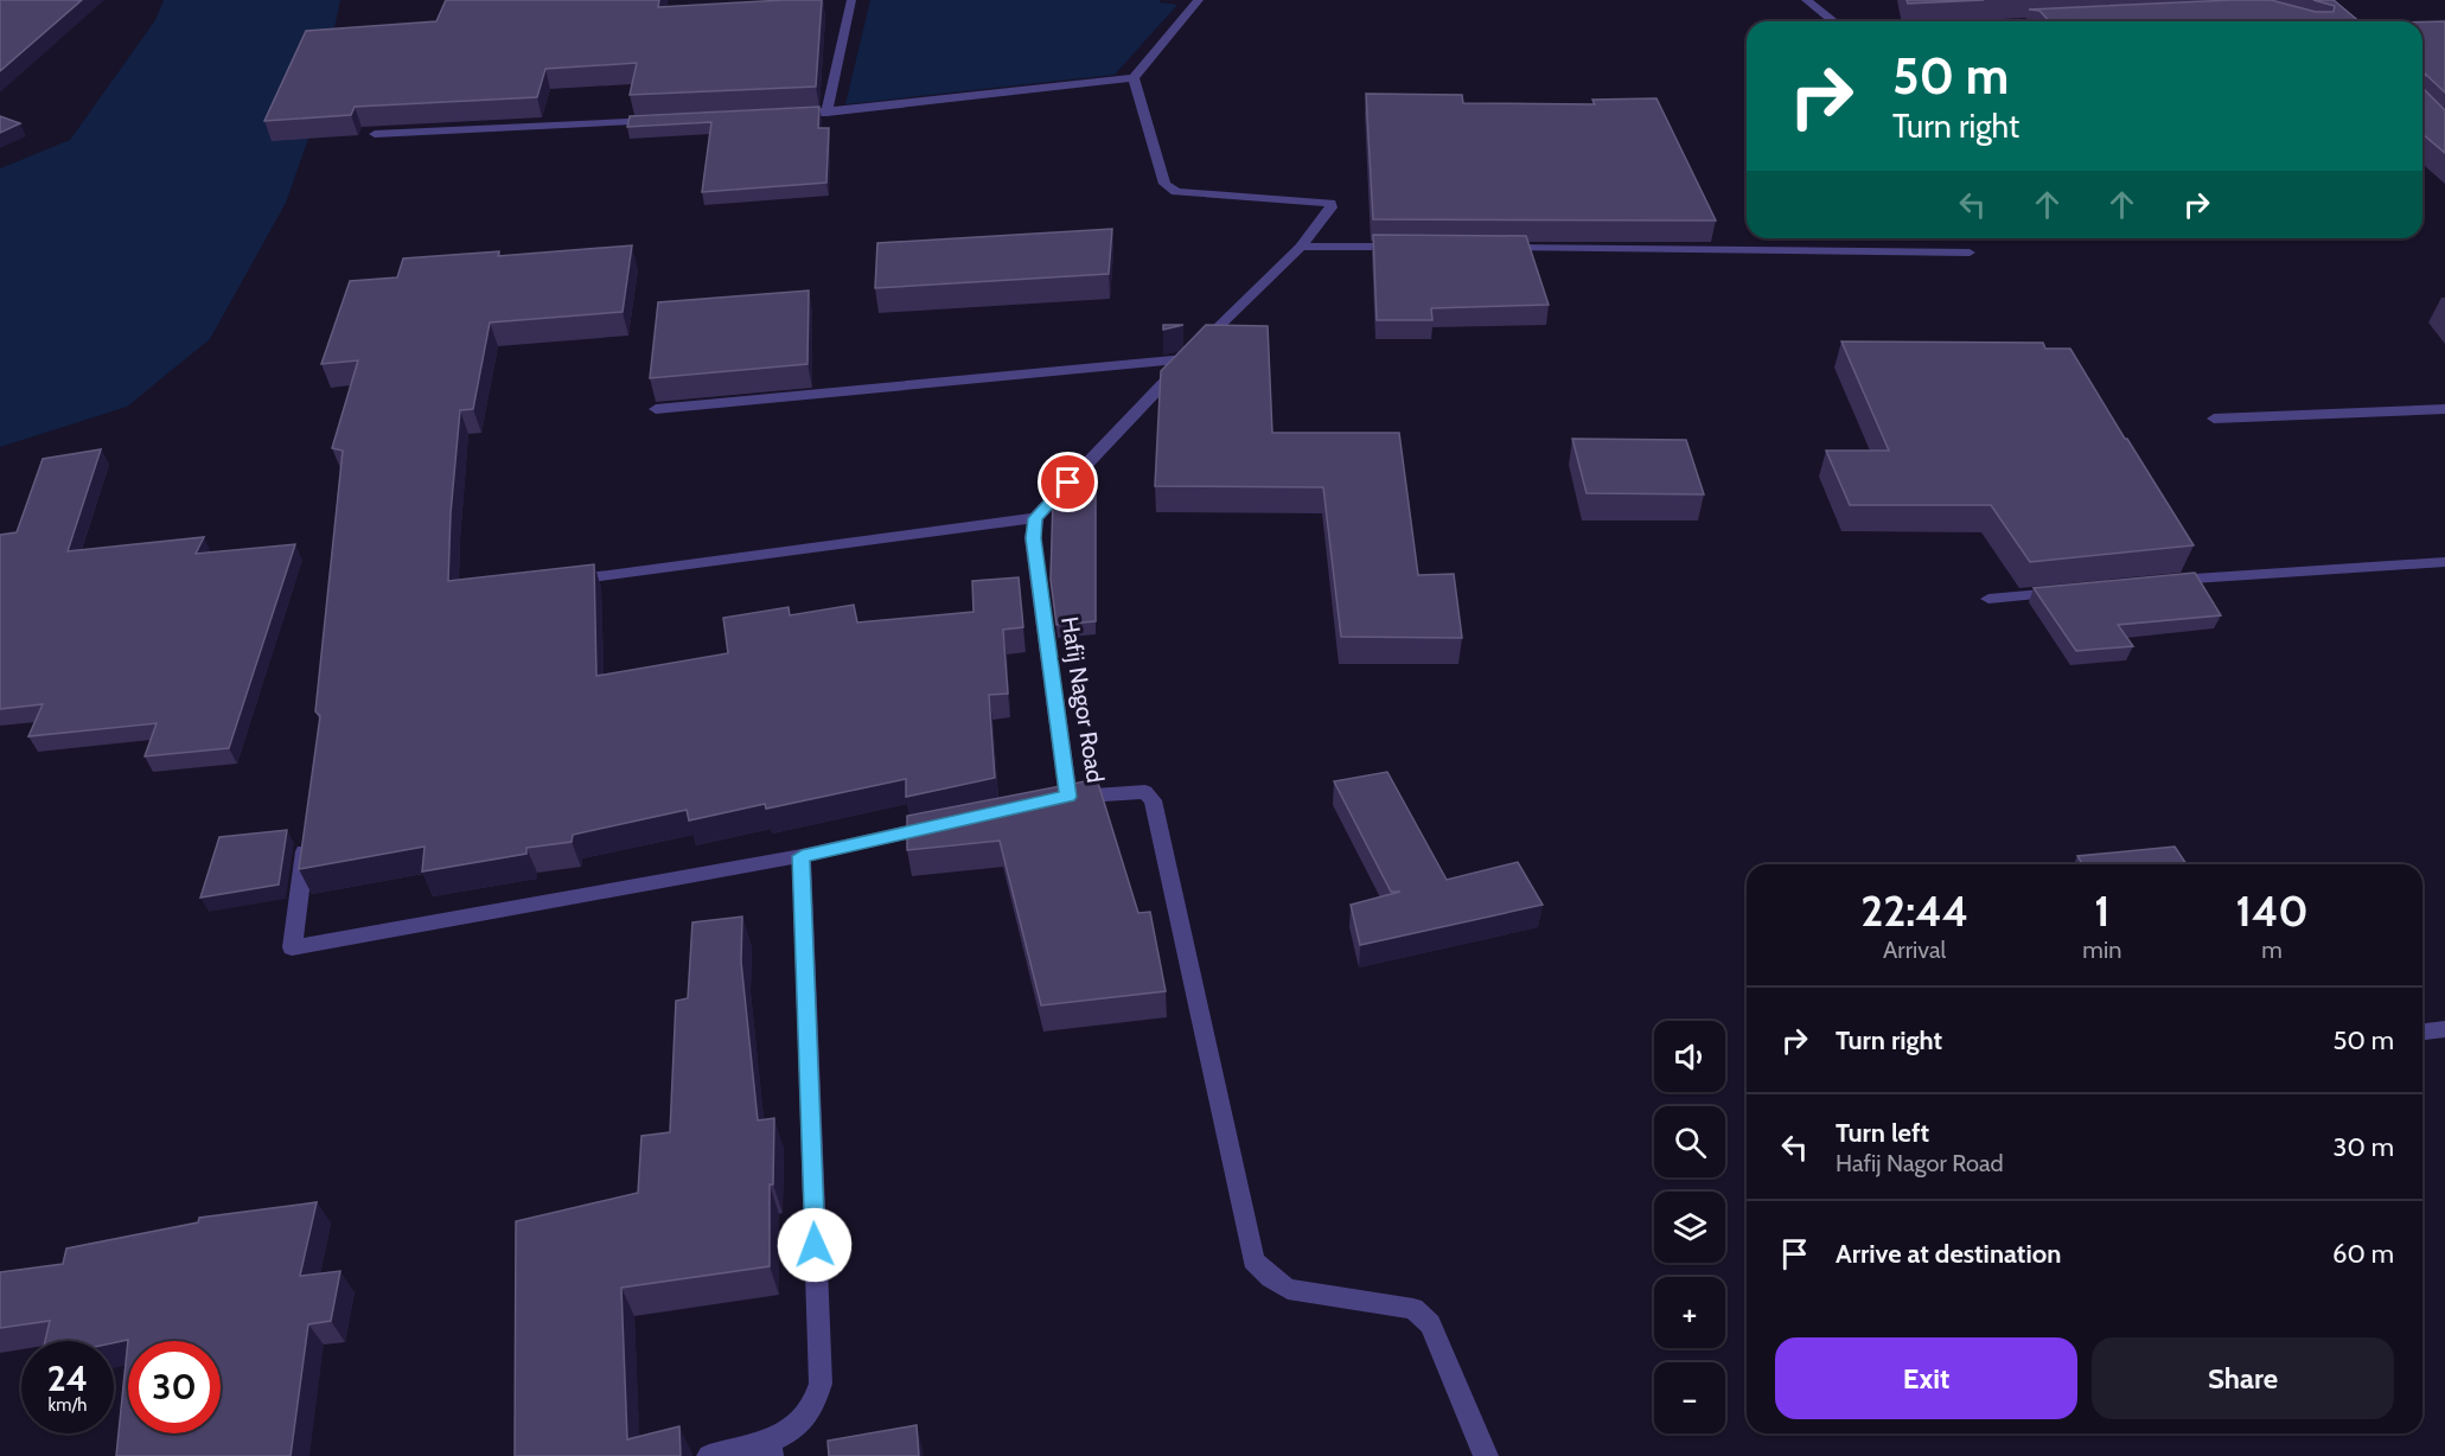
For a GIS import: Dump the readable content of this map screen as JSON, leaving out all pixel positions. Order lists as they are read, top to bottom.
{
  "streets": {
    "street": ["Hafij Nagor Road"]
  },
  "page": {
    "turn": ["50 m", "Turn right"],
    "eta": [
      "22:44",
      "Arrival",
      "1",
      "min",
      "140",
      "m"
    ],
    "list": [
      {
        "name": "Turn right",
        "value": "50 m"
      },
      {
        "name": "Turn left",
        "note": "Hafij Nagor Road",
        "value": "30 m"
      },
      {
        "name": "Arrive at destination",
        "value": "60 m"
      }
    ],
    "map_buttons": ["+", "−"],
    "buttons": ["Exit", "Share"],
    "speed": "24 km/h",
    "limit": "30"
  }
}
